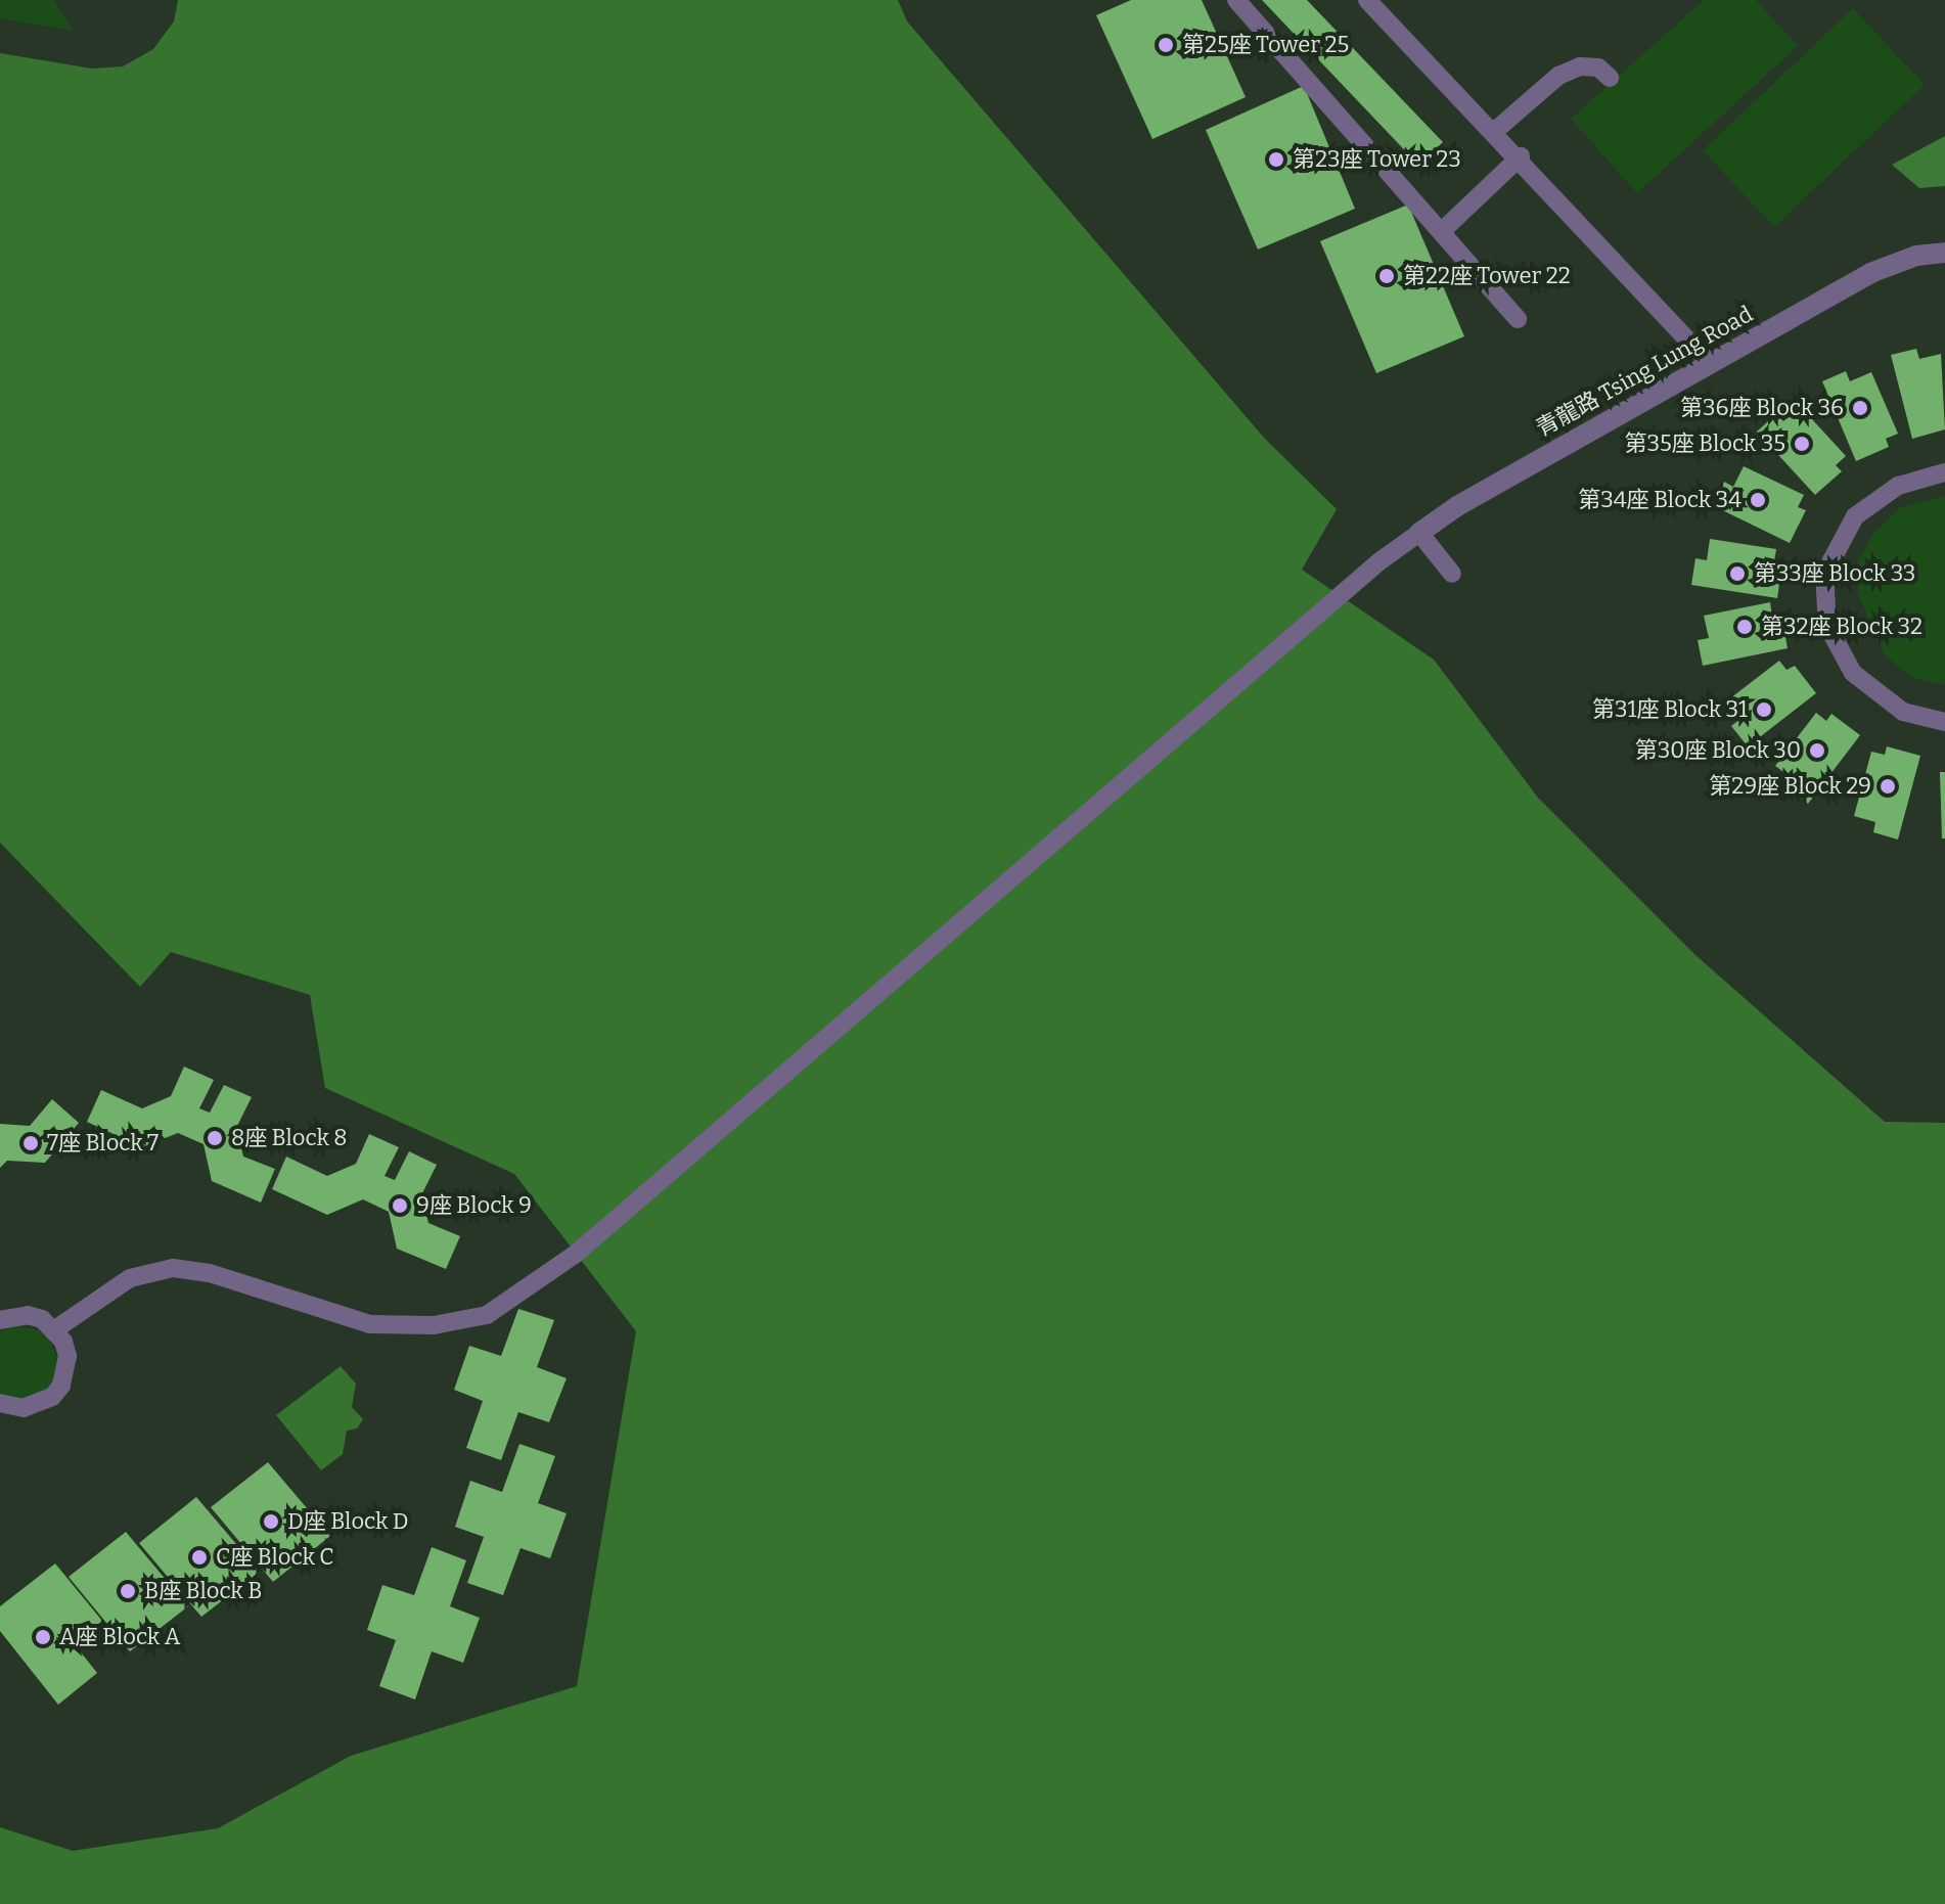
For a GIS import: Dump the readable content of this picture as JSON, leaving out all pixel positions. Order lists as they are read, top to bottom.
{
  "streets": {
    "street": ["青龍路 Tsing Lung Road"]
  },
  "places": [
    "第25座 Tower 25",
    "第23座 Tower 23",
    "第22座 Tower 22",
    "第36座 Block 36",
    "第35座 Block 35",
    "第34座 Block 34",
    "第33座 Block 33",
    "第32座 Block 32",
    "第31座 Block 31",
    "第30座 Block 30",
    "第29座 Block 29",
    "8座 Block 8",
    "7座 Block 7",
    "9座 Block 9",
    "D座 Block D",
    "C座 Block C",
    "B座 Block B",
    "A座 Block A"
  ]
}
